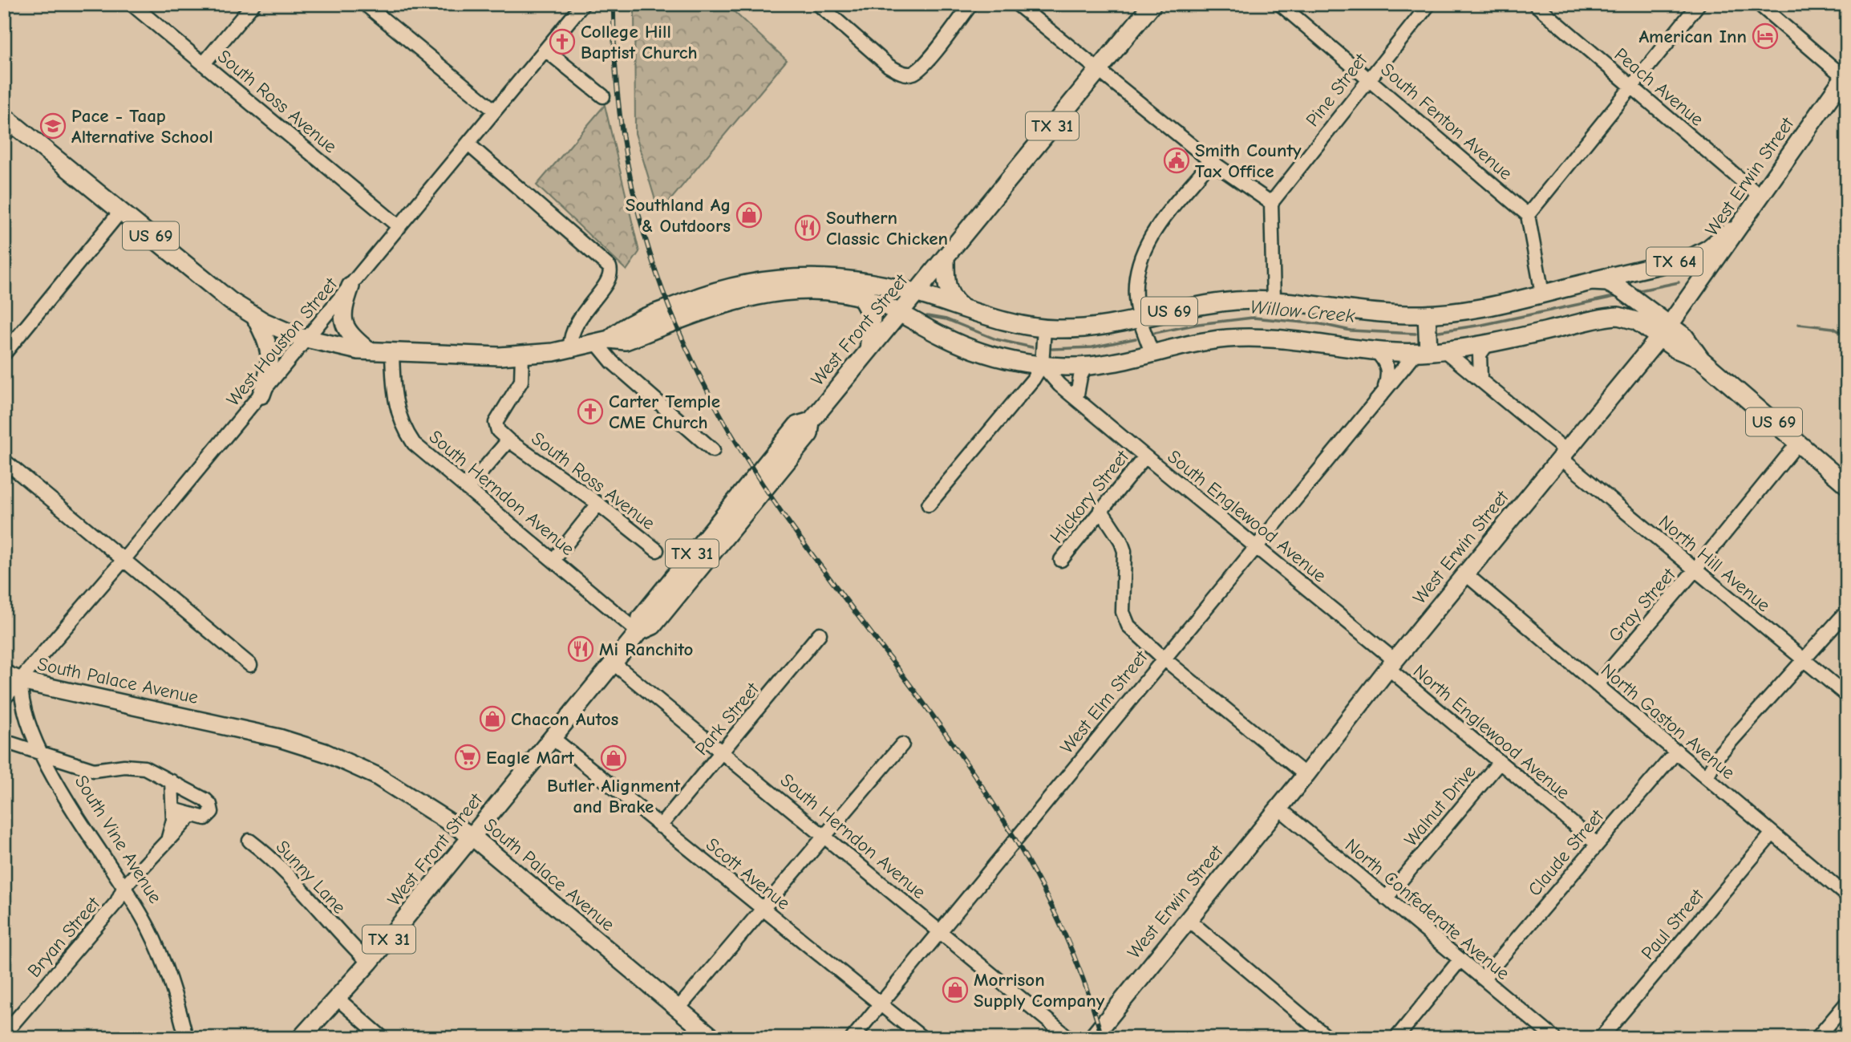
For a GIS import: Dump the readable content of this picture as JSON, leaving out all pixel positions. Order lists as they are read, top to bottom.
{
  "streets": {
    "main road": [
      "TX 31",
      "West Erwin Street",
      "US 69",
      "TX 64",
      "West Front Street",
      "South Palace Avenue"
    ],
    "street": [
      "Peach Avenue",
      "Pine Street",
      "South Ross Avenue",
      "South Fenton Avenue",
      "West Houston Street",
      "South Herndon Avenue",
      "Hickory Street",
      "South Englewood Avenue",
      "North Hill Avenue",
      "Gray Street",
      "West Elm Street",
      "Park Street",
      "North Gaston Avenue",
      "North Englewood Avenue",
      "Walnut Drive",
      "South Vine Avenue",
      "Claude Street",
      "Scott Avenue",
      "Sunny Lane",
      "North Confederate Avenue",
      "Paul Street",
      "Bryan Street"
    ]
  },
  "crossings": [
    ["Peach Avenue", "West Erwin Street"],
    ["Pine Street", "South Fenton Avenue"],
    ["South Ross Avenue", "West Houston Street"],
    ["West Erwin Street", "US 69"],
    ["West Erwin Street", "TX 64"],
    ["West Erwin Street", "South Englewood Avenue"],
    ["West Erwin Street", "North Hill Avenue"],
    ["West Erwin Street", "North Gaston Avenue"],
    ["West Erwin Street", "North Englewood Avenue"],
    ["West Erwin Street", "North Confederate Avenue"],
    ["US 69", "TX 64"],
    ["US 69", "West Front Street"],
    ["US 69", "West Houston Street"],
    ["US 69", "South Herndon Avenue"],
    ["US 69", "South Englewood Avenue"],
    ["US 69", "North Hill Avenue"],
    ["US 69", "Gray Street"],
    ["US 69", "West Elm Street"],
    ["West Front Street", "South Herndon Avenue"],
    ["West Front Street", "South Palace Avenue"],
    ["West Front Street", "Scott Avenue"],
    ["West Front Street", "Sunny Lane"],
    ["West Houston Street", "South Palace Avenue"],
    ["West Houston Street", "South Vine Avenue"],
    ["South Herndon Avenue", "West Elm Street"],
    ["South Herndon Avenue", "Park Street"],
    ["Hickory Street", "South Englewood Avenue"],
    ["South Englewood Avenue", "West Elm Street"],
    ["South Englewood Avenue", "North Englewood Avenue"],
    ["North Hill Avenue", "Gray Street"],
    ["North Hill Avenue", "West Elm Street"],
    ["Gray Street", "North Gaston Avenue"],
    ["South Palace Avenue", "South Vine Avenue"],
    ["West Elm Street", "Scott Avenue"],
    ["Park Street", "Scott Avenue"],
    ["North Gaston Avenue", "Claude Street"],
    ["North Gaston Avenue", "Paul Street"],
    ["North Englewood Avenue", "Walnut Drive"],
    ["North Englewood Avenue", "Claude Street"],
    ["Walnut Drive", "North Confederate Avenue"],
    ["South Vine Avenue", "Bryan Street"],
    ["Claude Street", "North Confederate Avenue"]
  ],
  "water": ["Willow Creek"],
  "places": {
    "hotel": ["American Inn"],
    "church": ["College Hill Baptist Church", "Carter Temple CME Church"],
    "school or university": ["Pace - Taap Alternative School"],
    "public building": ["Smith County Tax Office"],
    "shop": [
      "Southland Ag & Outdoors",
      "Chacon Autos",
      "Butler Alignment and Brake",
      "Morrison Supply Company"
    ],
    "restaurant": ["Southern Classic Chicken", "Mi Ranchito"],
    "supermarket": ["Eagle Mart"]
  }
}
